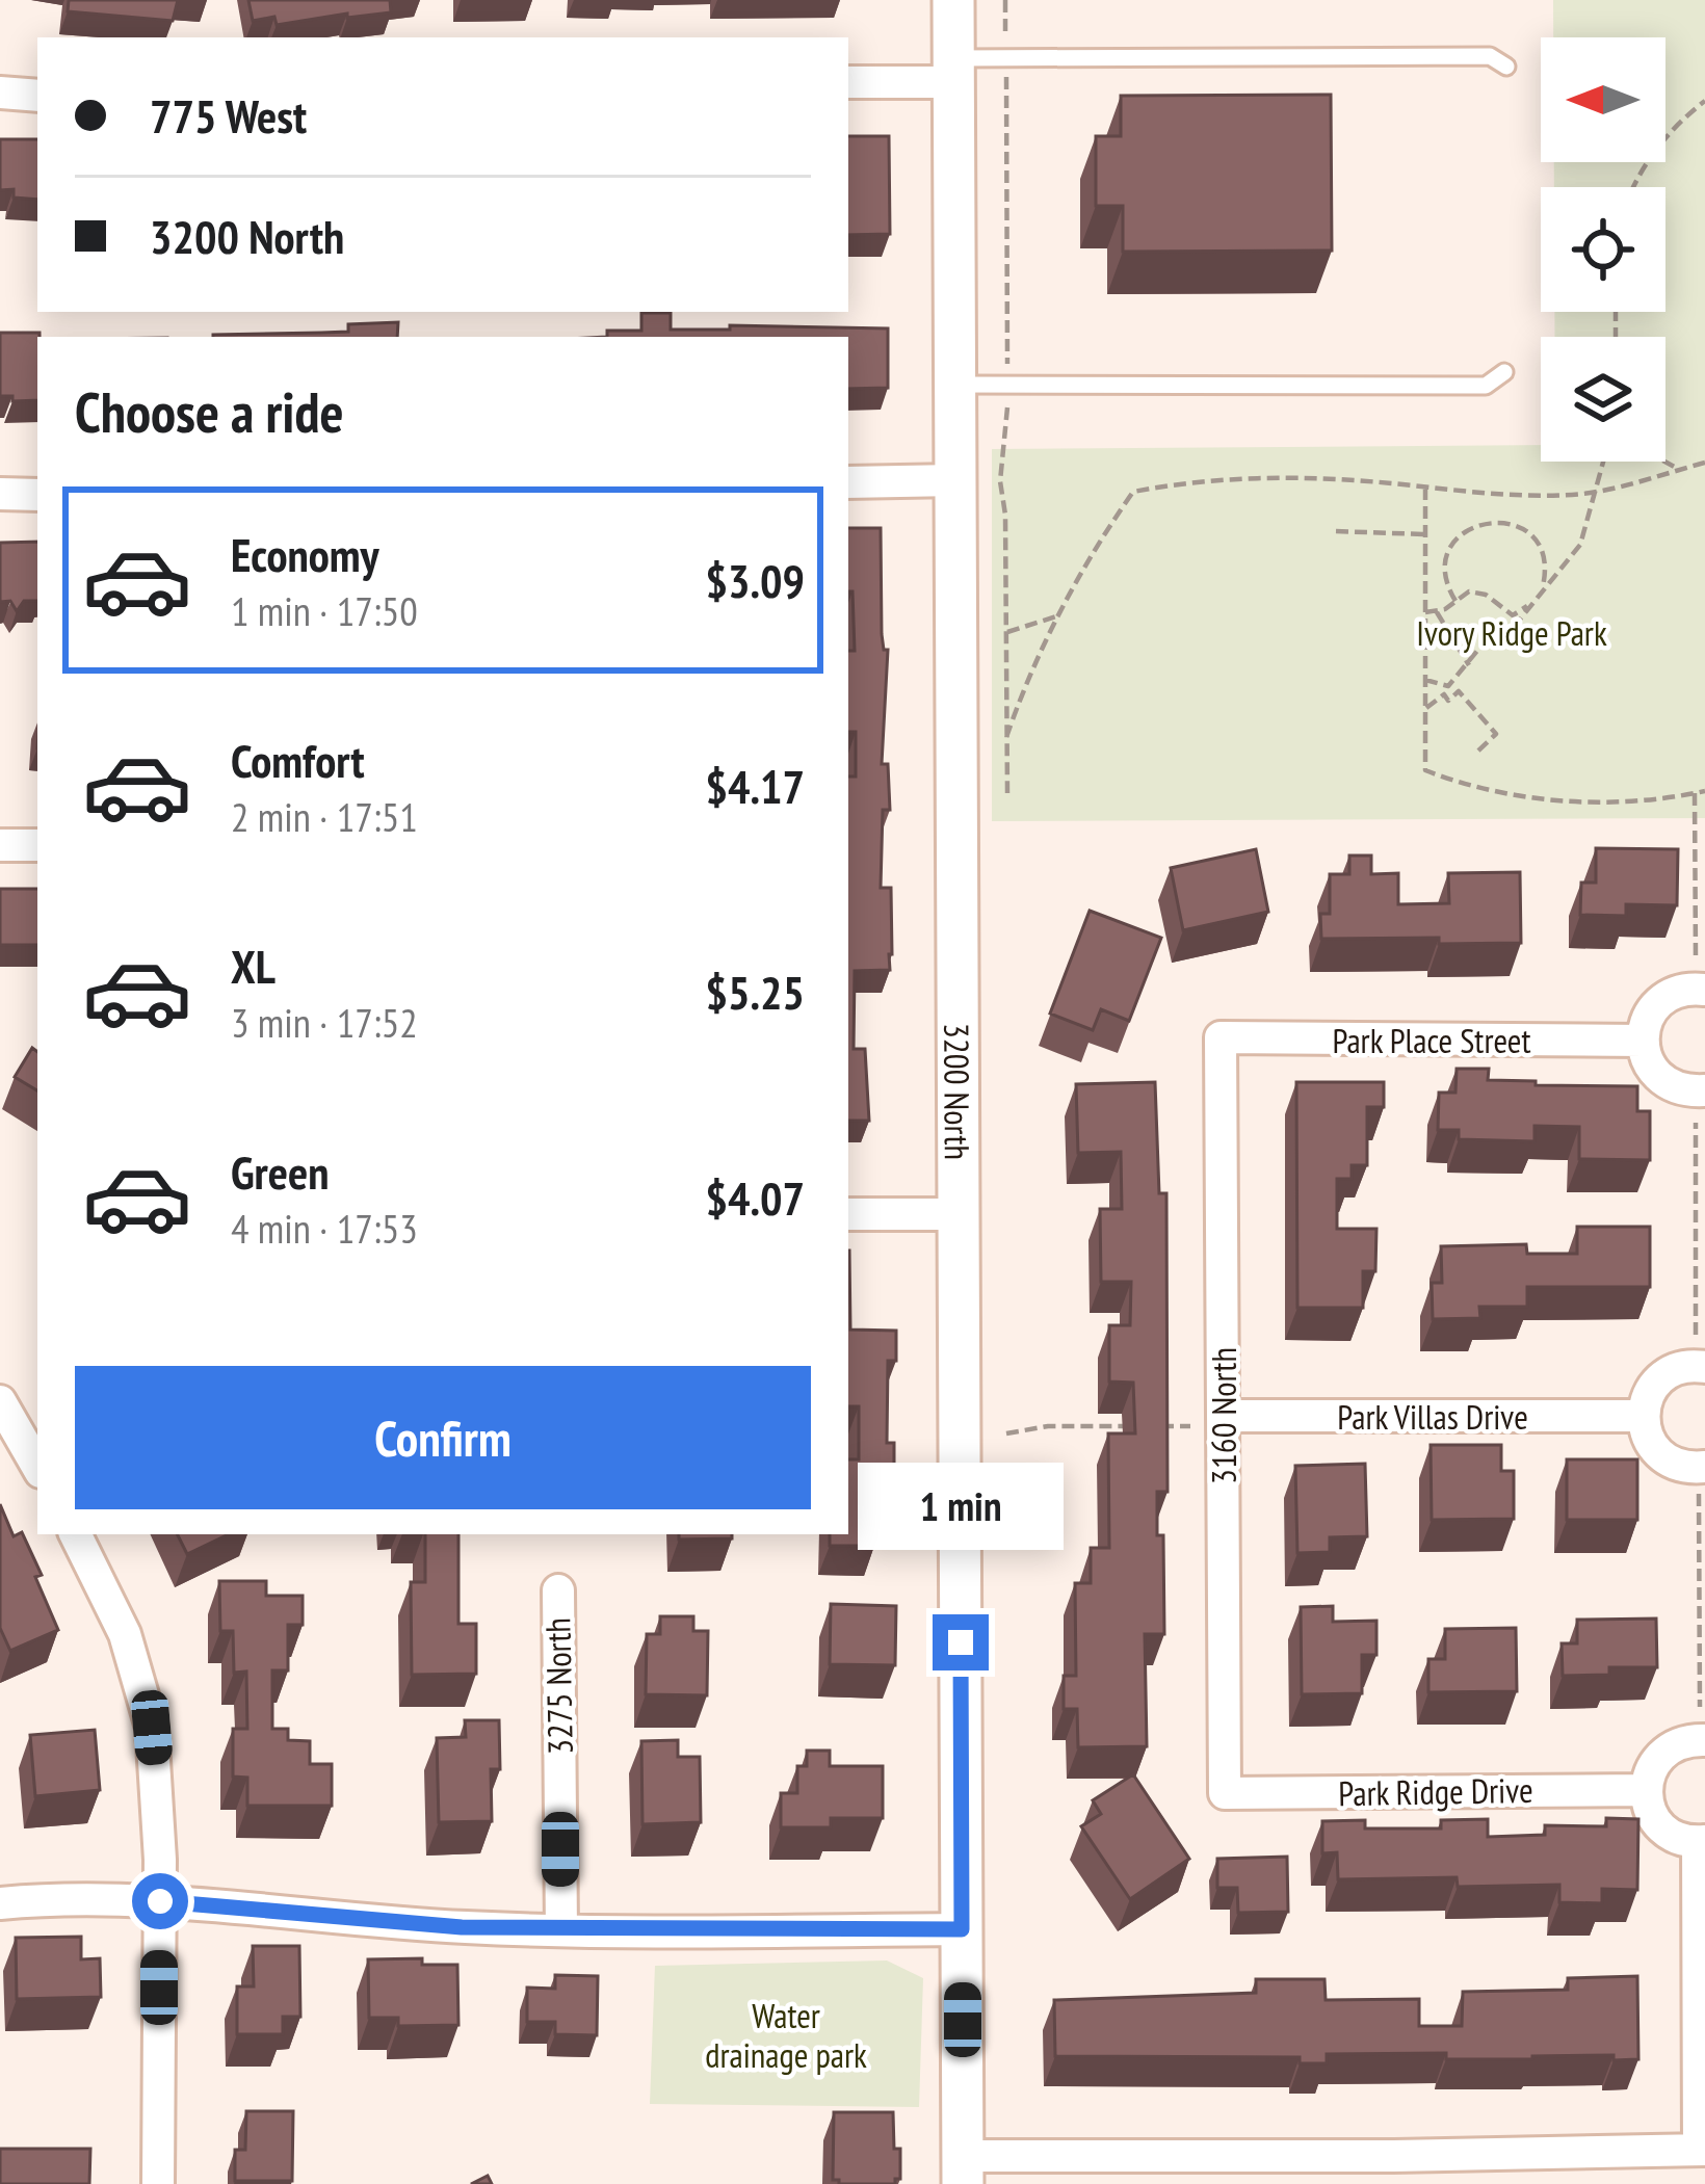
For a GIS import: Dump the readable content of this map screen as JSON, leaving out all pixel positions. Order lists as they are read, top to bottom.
{
  "streets": {
    "street": [
      "Park Place Street",
      "3200 North",
      "3160 North",
      "Park Villas Drive",
      "3275 North",
      "Park Ridge Drive"
    ]
  },
  "crossings": [
    ["Park Place Street", "3160 North"],
    ["3160 North", "Park Villas Drive"],
    ["3160 North", "Park Ridge Drive"]
  ],
  "parks": ["Ivory Ridge Park", "Water drainage park"],
  "north": "left",
  "page": {
    "banner": ["775 West", "3200 North"],
    "heading": "Choose a ride",
    "list": [
      {
        "name": "Economy",
        "note": "1 min · 17:50",
        "value": "$3.09"
      },
      {
        "name": "Comfort",
        "note": "2 min · 17:51",
        "value": "$4.17"
      },
      {
        "name": "XL",
        "note": "3 min · 17:52",
        "value": "$5.25"
      },
      {
        "name": "Green",
        "note": "4 min · 17:53",
        "value": "$4.07"
      }
    ],
    "buttons": "Confirm",
    "bubble": "1 min"
  }
}
